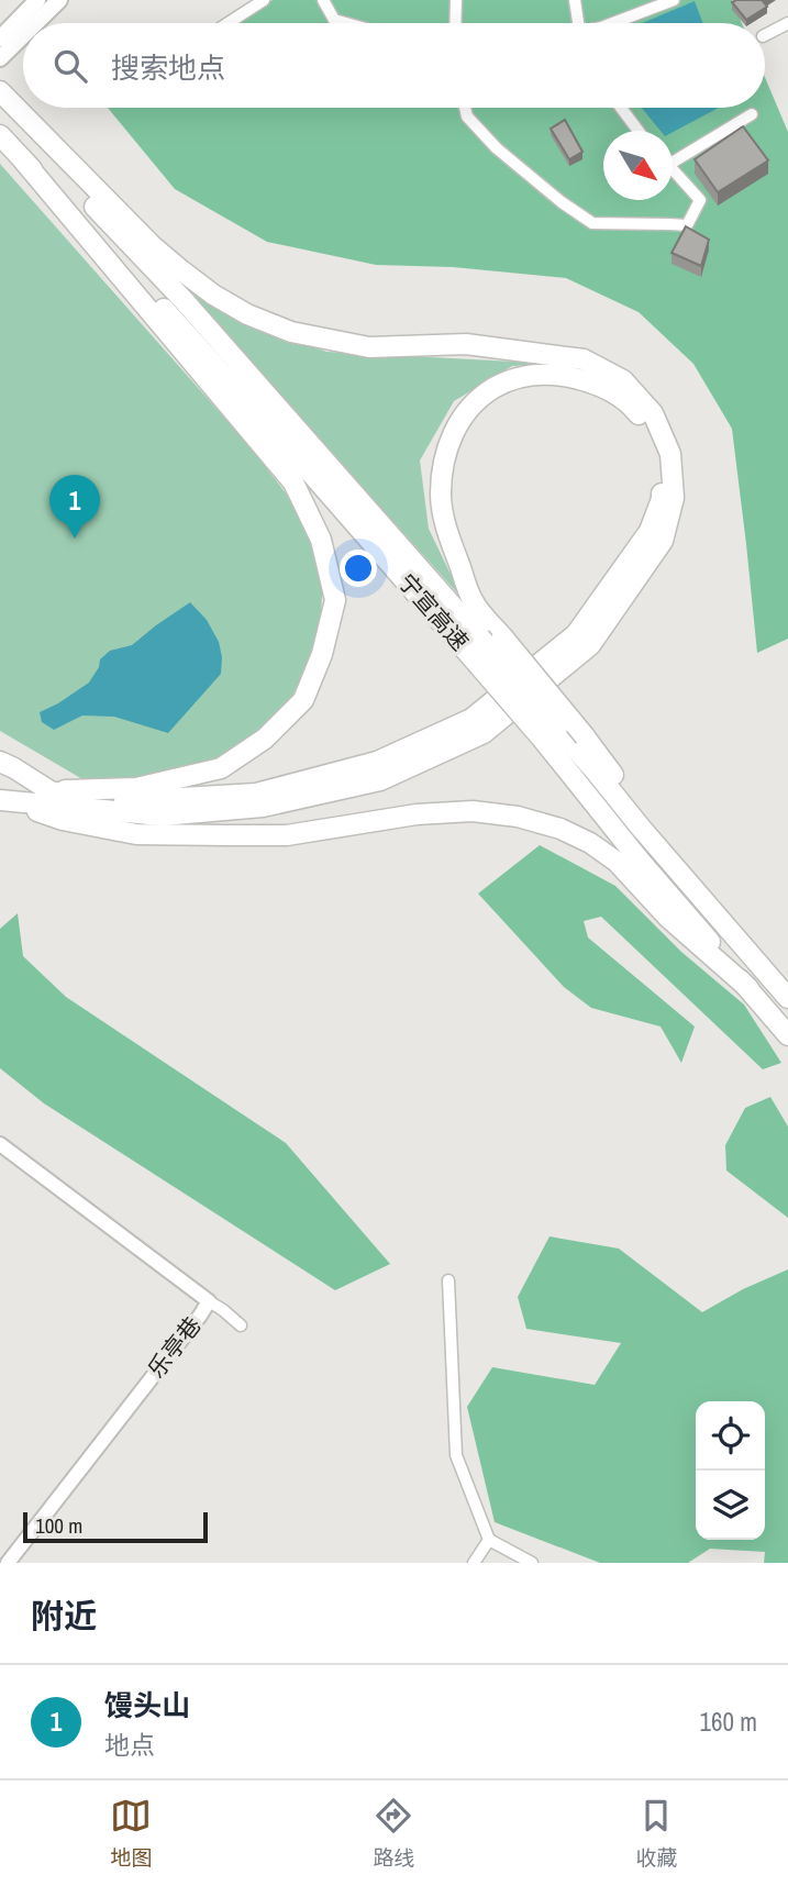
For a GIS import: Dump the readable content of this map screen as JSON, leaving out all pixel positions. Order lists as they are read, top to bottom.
{
  "streets": {
    "highway": ["宁宣高速"],
    "street": ["乐亭巷"]
  },
  "scale_bar": "100 m",
  "north": "bottom right",
  "page": {
    "search": "搜索地点",
    "pins": "1",
    "scale": "100 m",
    "heading": "附近",
    "list": [
      {
        "mark": "1",
        "name": "馒头山",
        "note": "地点",
        "value": "160 m"
      }
    ],
    "nav": ["地图", "路线", "收藏"]
  }
}
